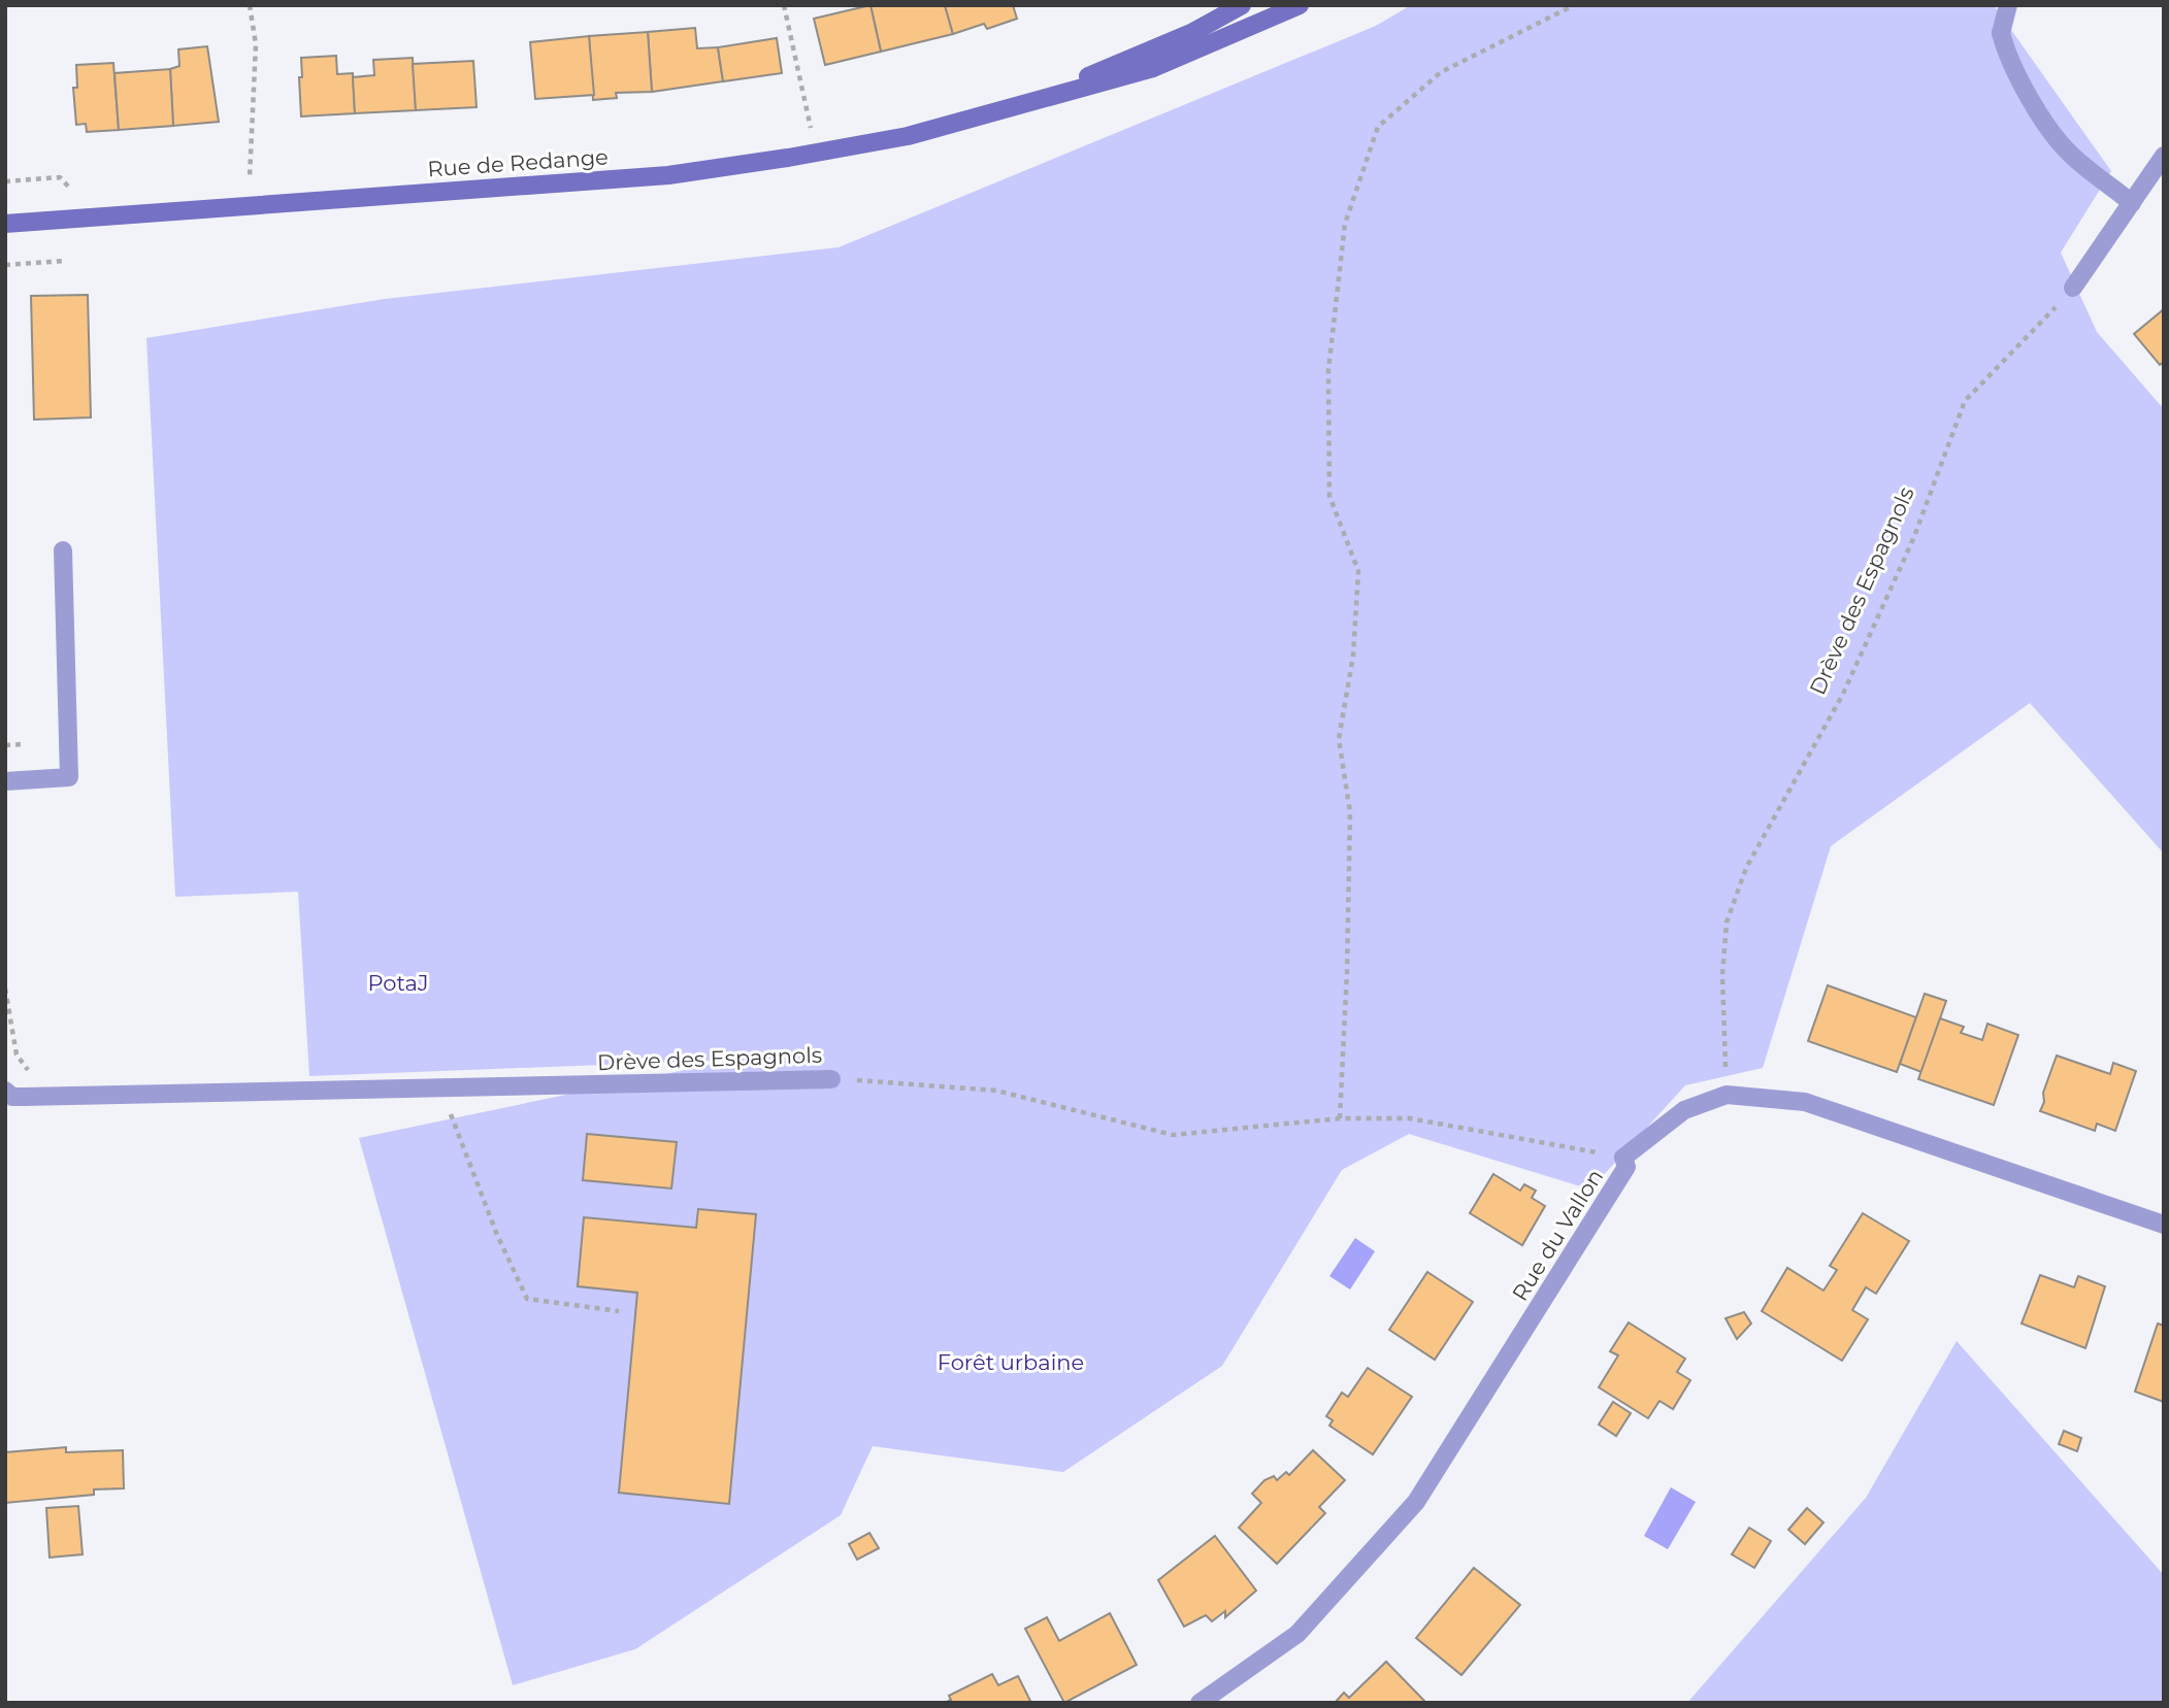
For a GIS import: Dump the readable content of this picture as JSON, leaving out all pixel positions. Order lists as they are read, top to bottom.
{
  "streets": {
    "main road": ["Rue de Redange"],
    "street": ["Drève des Espagnols", "Rue du Vallon"]
  },
  "crossings": [
    ["Drève des Espagnols", "Rue du Vallon"]
  ],
  "parks": ["PotaJ", "Forêt urbaine"]
}
